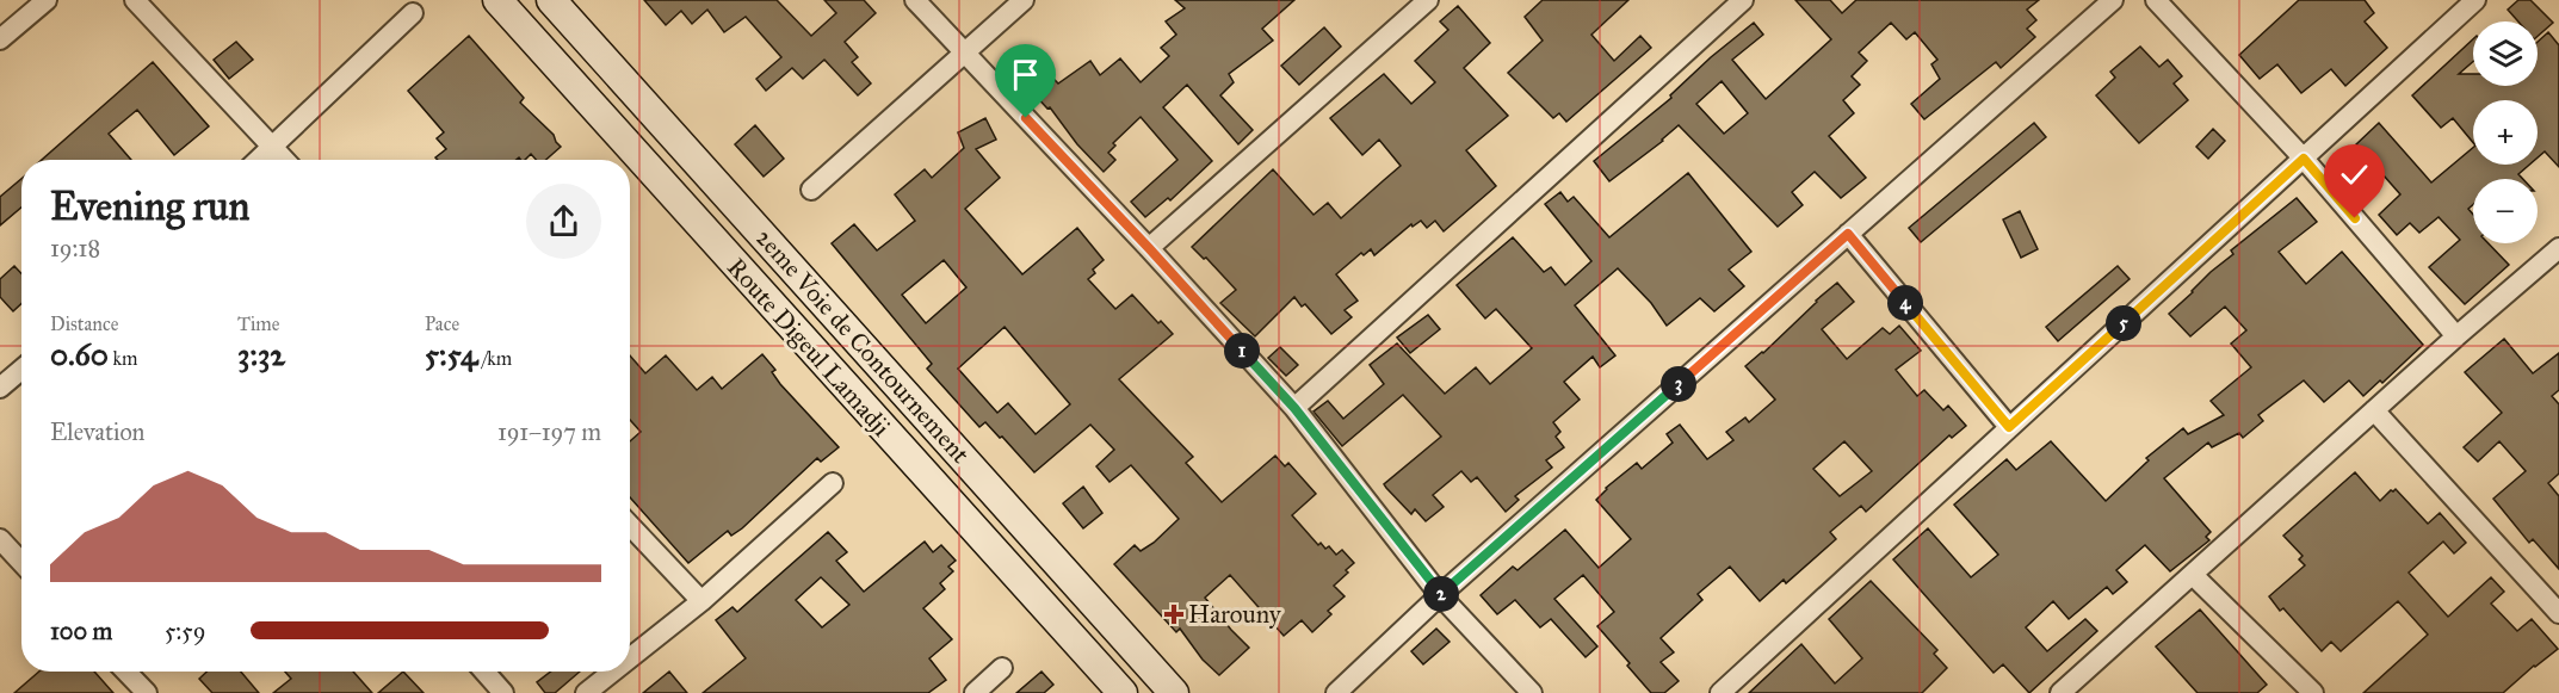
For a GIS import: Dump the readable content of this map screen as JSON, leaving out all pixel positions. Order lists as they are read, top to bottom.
{
  "streets": {
    "main road": ["2eme Voie de Contournement", "Route Digeul Lamadji"]
  },
  "places": {
    "health": ["Harouny"]
  },
  "page": {
    "map_buttons": ["+", "−"],
    "heading": ["Evening run", "19:18"],
    "stats": [
      ["Distance", "0.60 km"],
      ["Time", "3:32"],
      ["Pace", "5:54 /km"]
    ],
    "pins": [
      "4",
      "5",
      "1",
      "3",
      "2"
    ],
    "chart": ["Elevation", "191–197 m"],
    "list": [
      {
        "name": "100 m",
        "note": "5:59"
      }
    ]
  }
}
